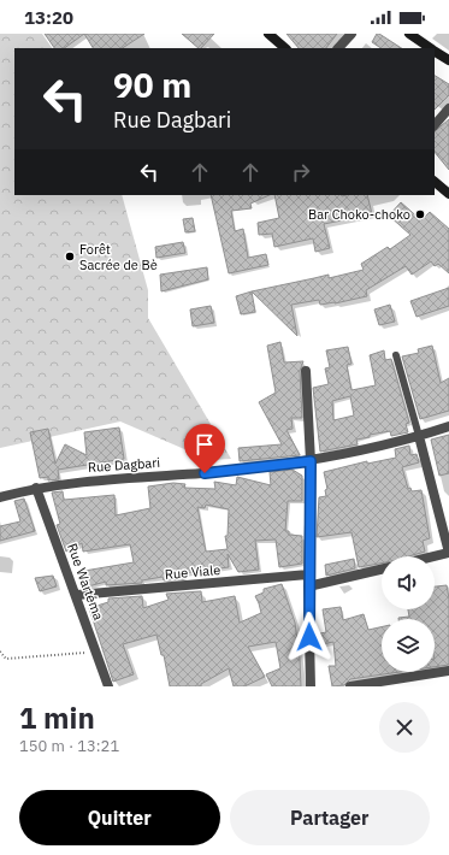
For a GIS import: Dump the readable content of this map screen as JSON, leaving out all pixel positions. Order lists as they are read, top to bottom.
{
  "streets": {
    "street": ["Rue Dagbari", "Rue Viale", "Rue Wartéma"]
  },
  "crossings": [
    ["Rue Dagbari", "Rue Wartéma"],
    ["Rue Viale", "Rue Wartéma"]
  ],
  "places": ["Bar Choko-choko", "Forêt Sacrée de Bè"],
  "page": {
    "status": "13:20",
    "turn": ["90 m", "Rue Dagbari"],
    "heading": ["1 min", "150 m · 13:21"],
    "buttons": ["Quitter", "Partager"]
  }
}
